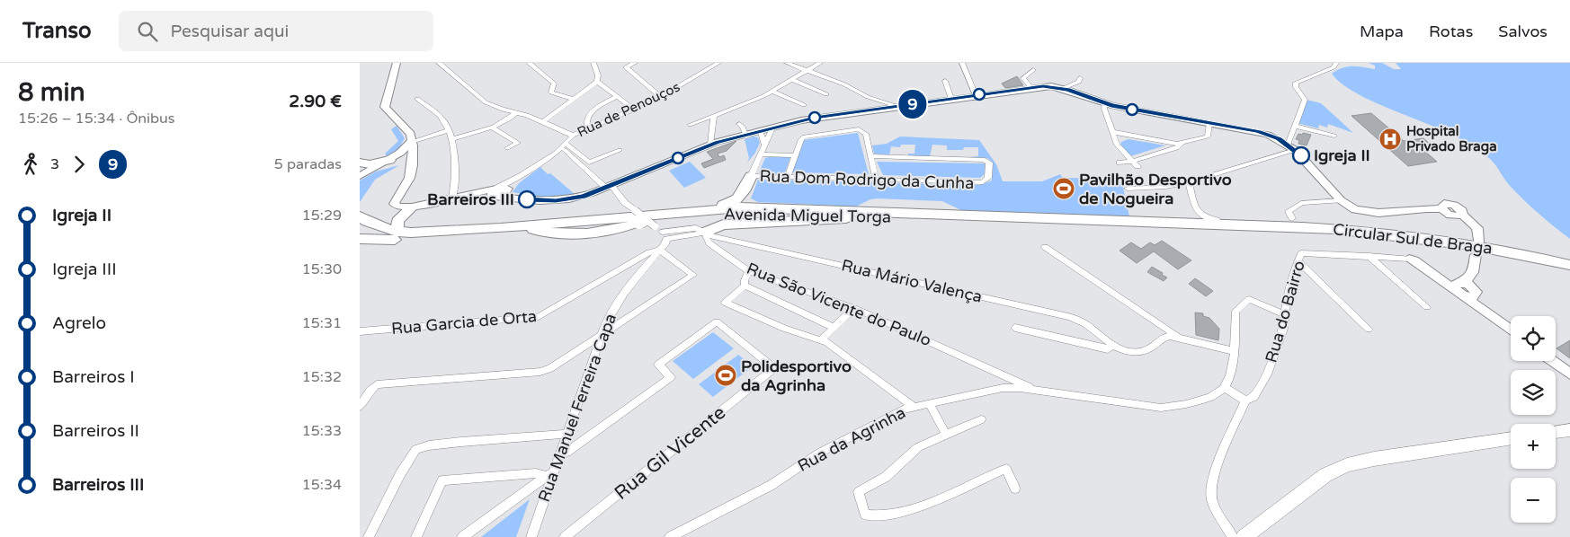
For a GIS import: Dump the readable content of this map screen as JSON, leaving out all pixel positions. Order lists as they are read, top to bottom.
{
  "streets": {
    "highway": ["Avenida Miguel Torga", "Circular Sul de Braga"],
    "street": [
      "Rua de Penouços",
      "Rua Dom Rodrigo da Cunha",
      "Rua Mário Valença",
      "Rua São Vicente do Paulo",
      "Rua do Bairro",
      "Rua Garcia de Orta",
      "Rua Manuel Ferreira Capa",
      "Rua da Agrinha",
      "Rua Gil Vicente"
    ]
  },
  "crossings": [
    ["Avenida Miguel Torga", "Circular Sul de Braga"],
    ["Rua Mário Valença", "Rua São Vicente do Paulo"],
    ["Rua São Vicente do Paulo", "Rua da Agrinha"],
    ["Rua Garcia de Orta", "Rua Manuel Ferreira Capa"],
    ["Rua Manuel Ferreira Capa", "Rua Gil Vicente"]
  ],
  "places": {
    "hospital": ["Hospital Privado Braga"],
    "other": ["Igreja II", "Barreiros III"],
    "sports": ["Pavilhão Desportivo de Nogueira", "Polidesportivo da Agrinha"]
  },
  "lines": ["bus line 9"],
  "page": {
    "header": "Transo",
    "search": "Pesquisar aqui",
    "nav": ["Mapa", "Rotas", "Salvos"],
    "heading": ["8 min", "15:26 – 15:34 · Ônibus", "2.90 €"],
    "on_map": "9",
    "legs": ["3", "9", "5 paradas"],
    "list": [
      {
        "name": "Igreja II",
        "value": "15:29"
      },
      {
        "name": "Igreja III",
        "value": "15:30"
      },
      {
        "name": "Agrelo",
        "value": "15:31"
      },
      {
        "name": "Barreiros I",
        "value": "15:32"
      },
      {
        "name": "Barreiros II",
        "value": "15:33"
      },
      {
        "name": "Barreiros III",
        "value": "15:34"
      }
    ],
    "map_buttons": ["+", "−"]
  }
}
